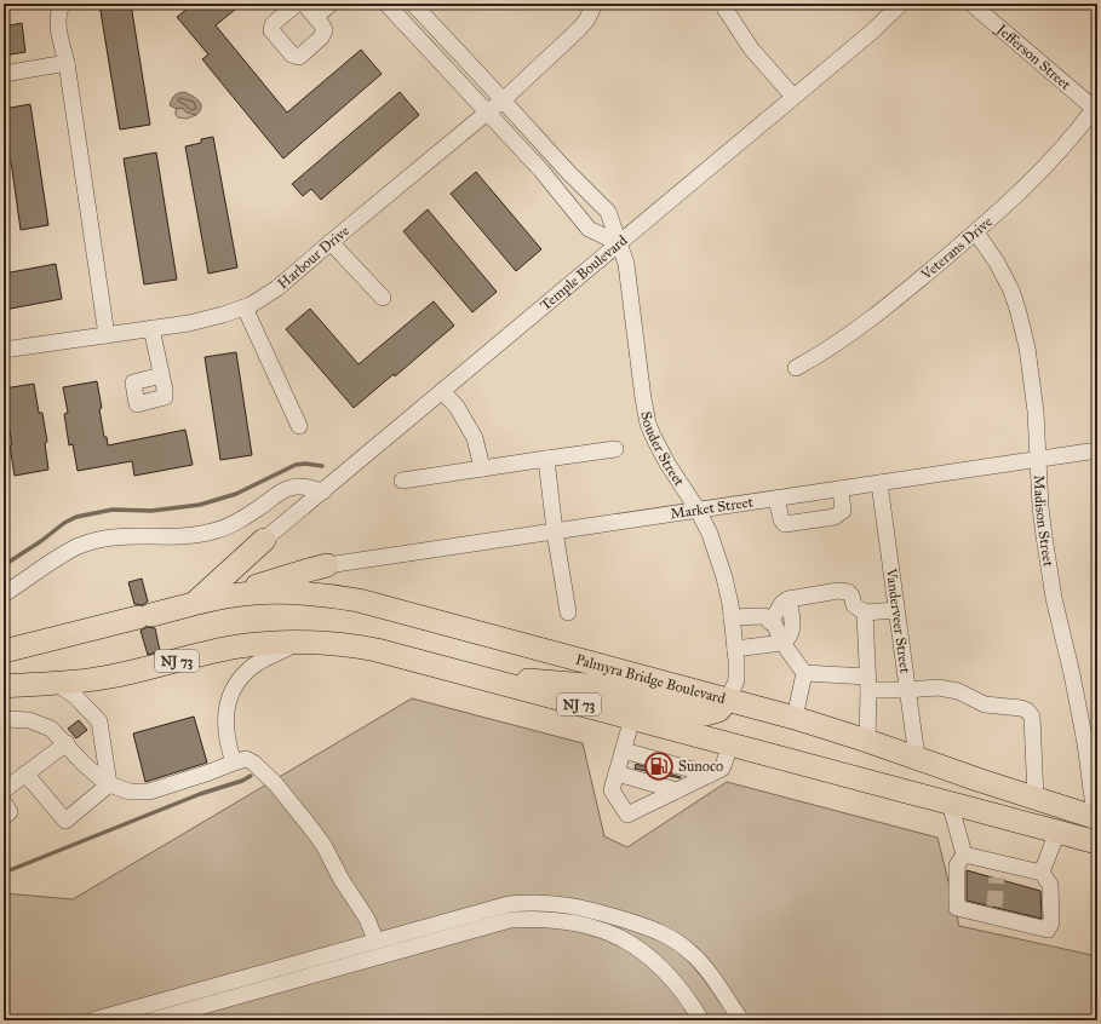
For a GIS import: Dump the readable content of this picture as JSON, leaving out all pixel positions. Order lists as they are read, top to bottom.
{
  "streets": {
    "highway": ["NJ 73", "Palmyra Bridge Boulevard"],
    "street": [
      "Jefferson Street",
      "Veterans Drive",
      "Harbour Drive",
      "Temple Boulevard",
      "Souder Street",
      "Market Street",
      "Madison Street",
      "Vanderveer Street"
    ]
  },
  "crossings": [
    ["Jefferson Street", "Veterans Drive"],
    ["Veterans Drive", "Madison Street"],
    ["Temple Boulevard", "Souder Street"],
    ["Souder Street", "Market Street"],
    ["Souder Street", "Palmyra Bridge Boulevard"],
    ["Market Street", "Madison Street"],
    ["Market Street", "Vanderveer Street"],
    ["Madison Street", "Palmyra Bridge Boulevard"],
    ["Vanderveer Street", "Palmyra Bridge Boulevard"]
  ],
  "places": {
    "fuel station": ["Sunoco"]
  }
}
